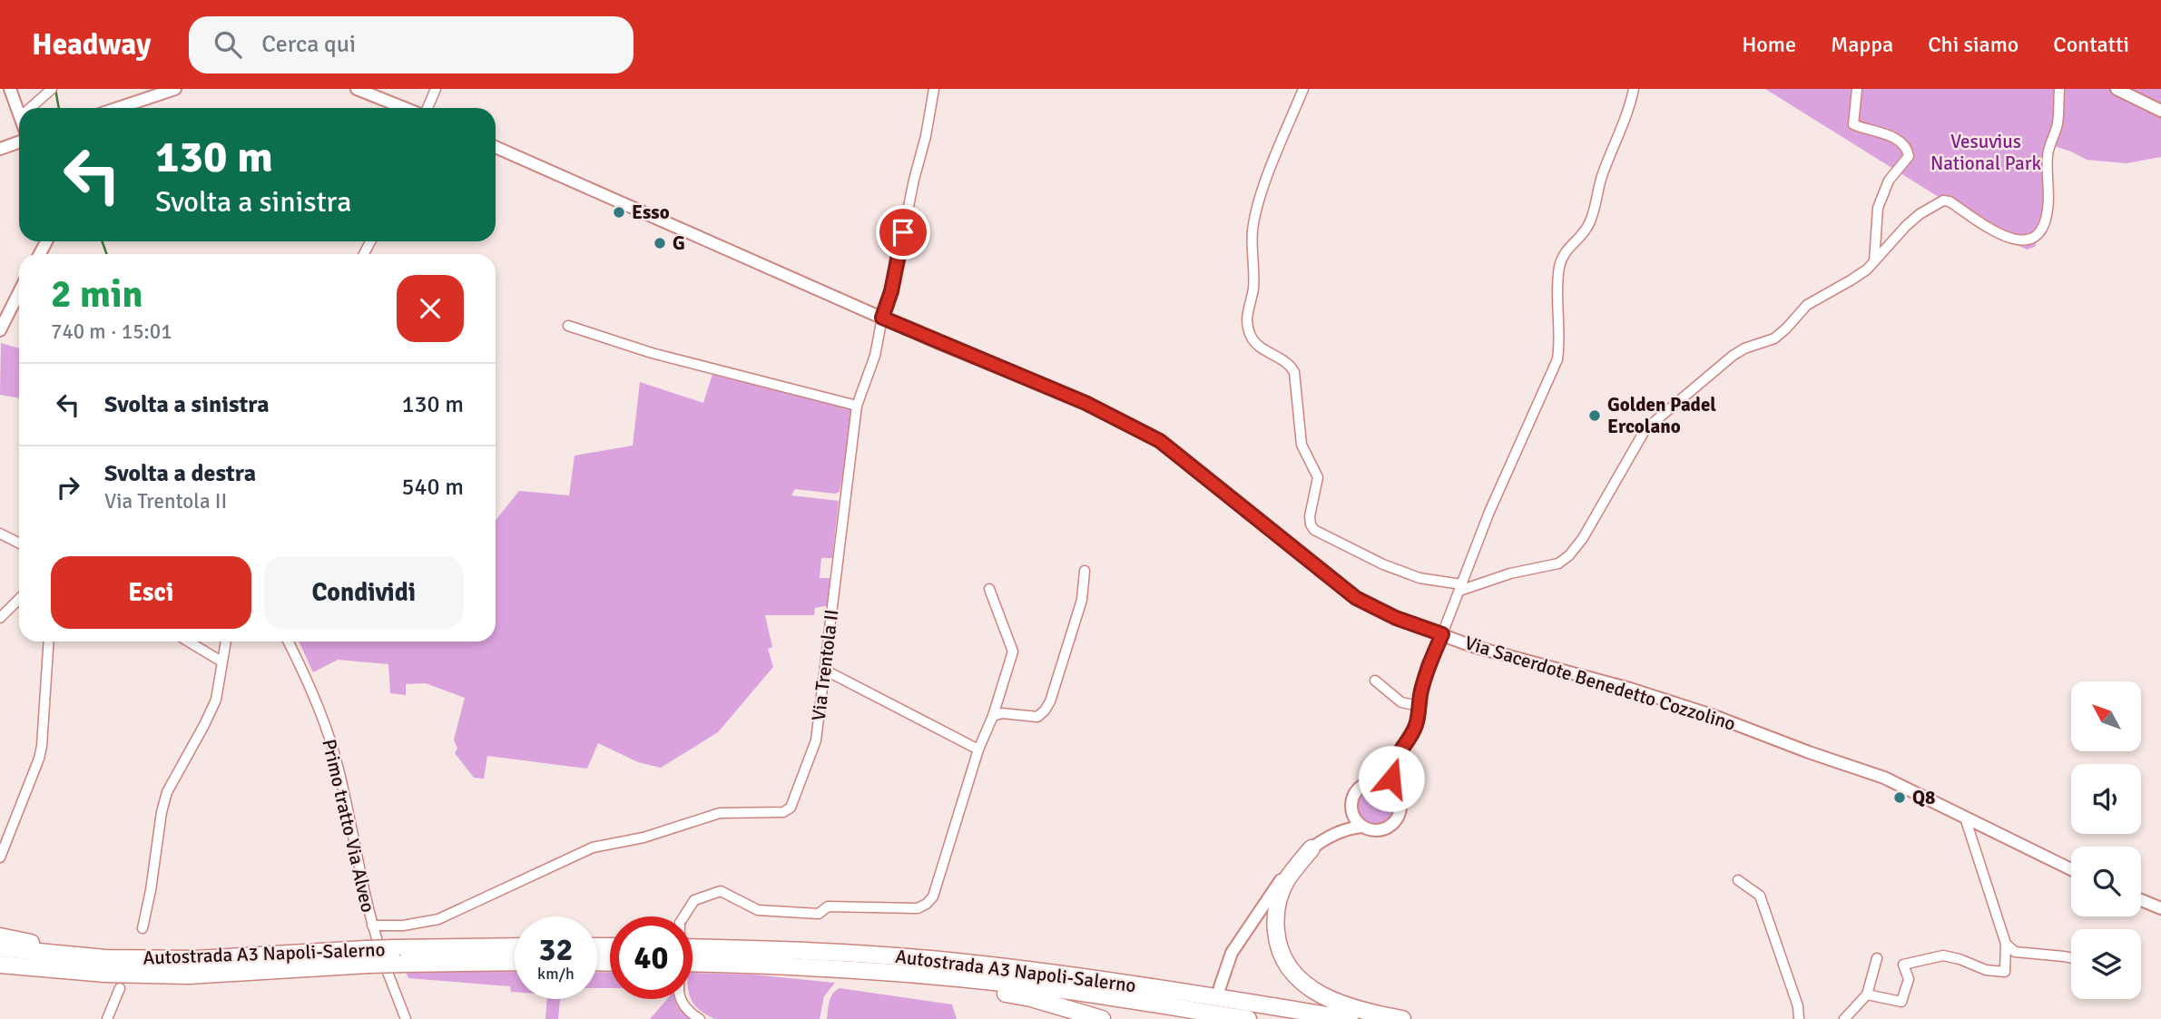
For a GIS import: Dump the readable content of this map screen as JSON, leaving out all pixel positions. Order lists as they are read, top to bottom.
{
  "streets": {
    "highway": ["Autostrada A3 Napoli-Salerno"],
    "main road": ["Via Sacerdote Benedetto Cozzolino"],
    "street": ["Via Trentola II", "Primo tratto Via Alveo"]
  },
  "crossings": [
    ["Via Trentola II", "Via Sacerdote Benedetto Cozzolino"],
    ["Via Trentola II", "Primo tratto Via Alveo"]
  ],
  "parks": ["Vesuvius National Park"],
  "places": [
    "Esso",
    "G",
    "Golden Padel Ercolano",
    "Q8"
  ],
  "north": "top left",
  "page": {
    "header": "Headway",
    "search": "Cerca qui",
    "nav": [
      "Home",
      "Mappa",
      "Chi siamo",
      "Contatti"
    ],
    "turn": ["130 m", "Svolta a sinistra"],
    "heading": ["2 min", "740 m · 15:01"],
    "list": [
      {
        "name": "Svolta a sinistra",
        "value": "130 m"
      },
      {
        "name": "Svolta a destra",
        "note": "Via Trentola II",
        "value": "540 m"
      }
    ],
    "buttons": ["Esci", "Condividi"],
    "speed": "32 km/h",
    "limit": "40"
  }
}
